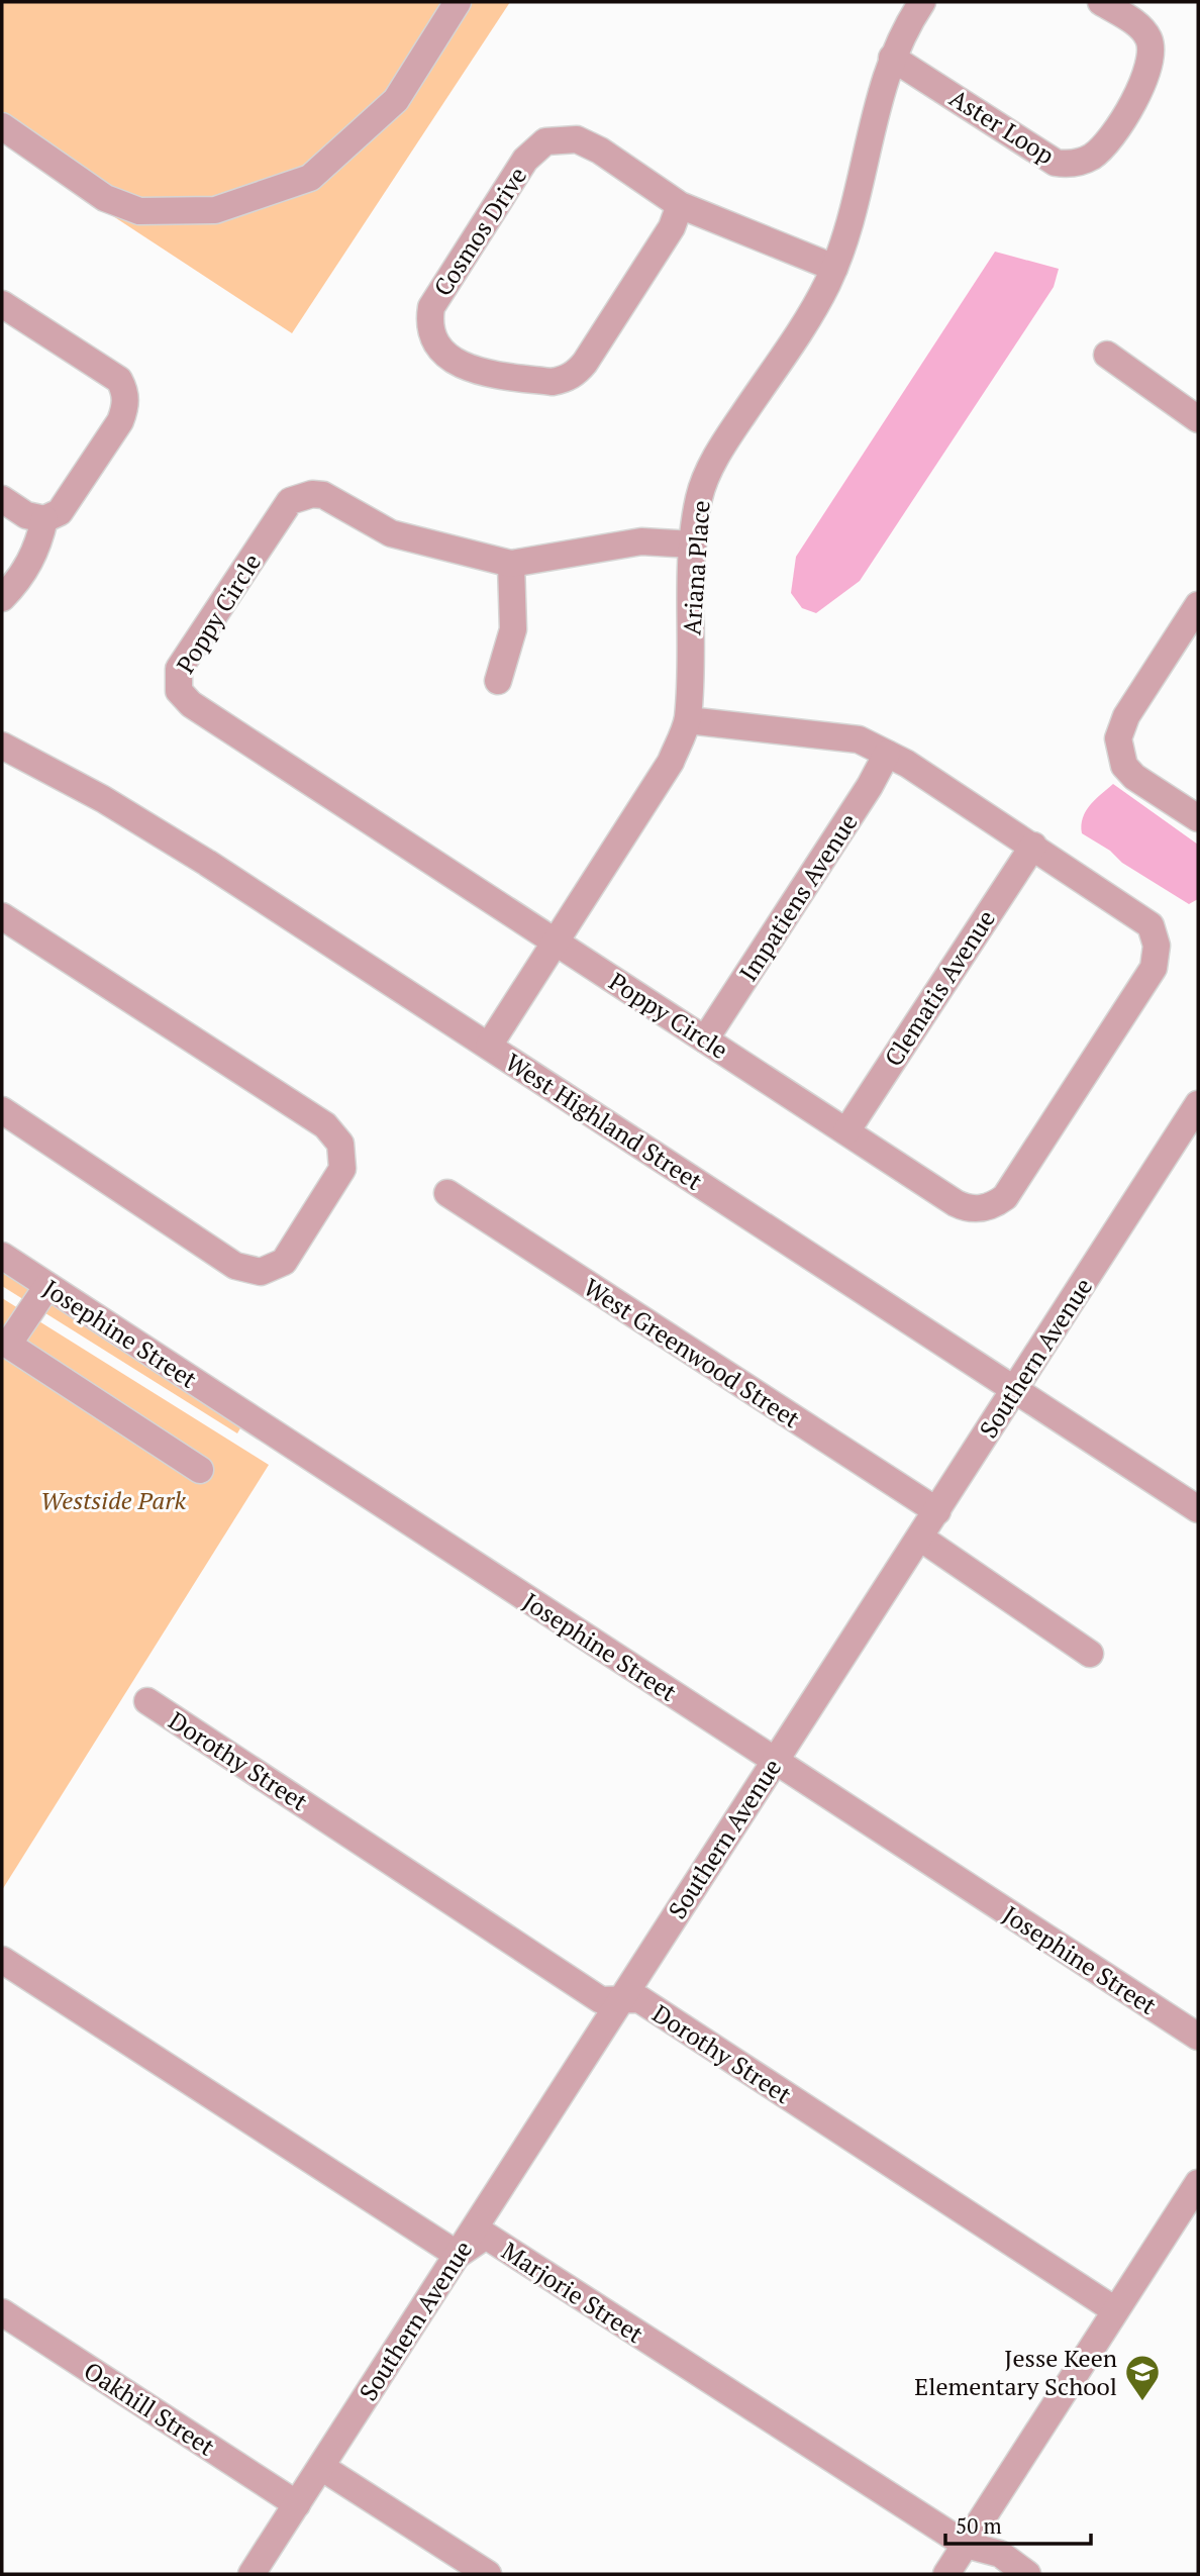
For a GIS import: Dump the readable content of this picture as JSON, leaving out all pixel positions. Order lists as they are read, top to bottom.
{
  "streets": {
    "street": [
      "Aster Loop",
      "Cosmos Drive",
      "Ariana Place",
      "Poppy Circle",
      "Impatiens Avenue",
      "Clematis Avenue",
      "West Highland Street",
      "Josephine Street",
      "West Greenwood Street",
      "Southern Avenue",
      "Dorothy Street",
      "Marjorie Street",
      "Oakhill Street"
    ]
  },
  "crossings": [
    ["Aster Loop", "Ariana Place"],
    ["Cosmos Drive", "Ariana Place"],
    ["Ariana Place", "Poppy Circle"],
    ["Ariana Place", "West Highland Street"],
    ["Poppy Circle", "Impatiens Avenue"],
    ["Poppy Circle", "Clematis Avenue"],
    ["West Highland Street", "Southern Avenue"],
    ["Josephine Street", "Southern Avenue"],
    ["West Greenwood Street", "Southern Avenue"],
    ["Southern Avenue", "Dorothy Street"],
    ["Southern Avenue", "Marjorie Street"],
    ["Southern Avenue", "Oakhill Street"]
  ],
  "parks": ["Westside Park"],
  "places": {
    "school or university": ["Jesse Keen Elementary School"]
  },
  "scale_bar": "50 m"
}
